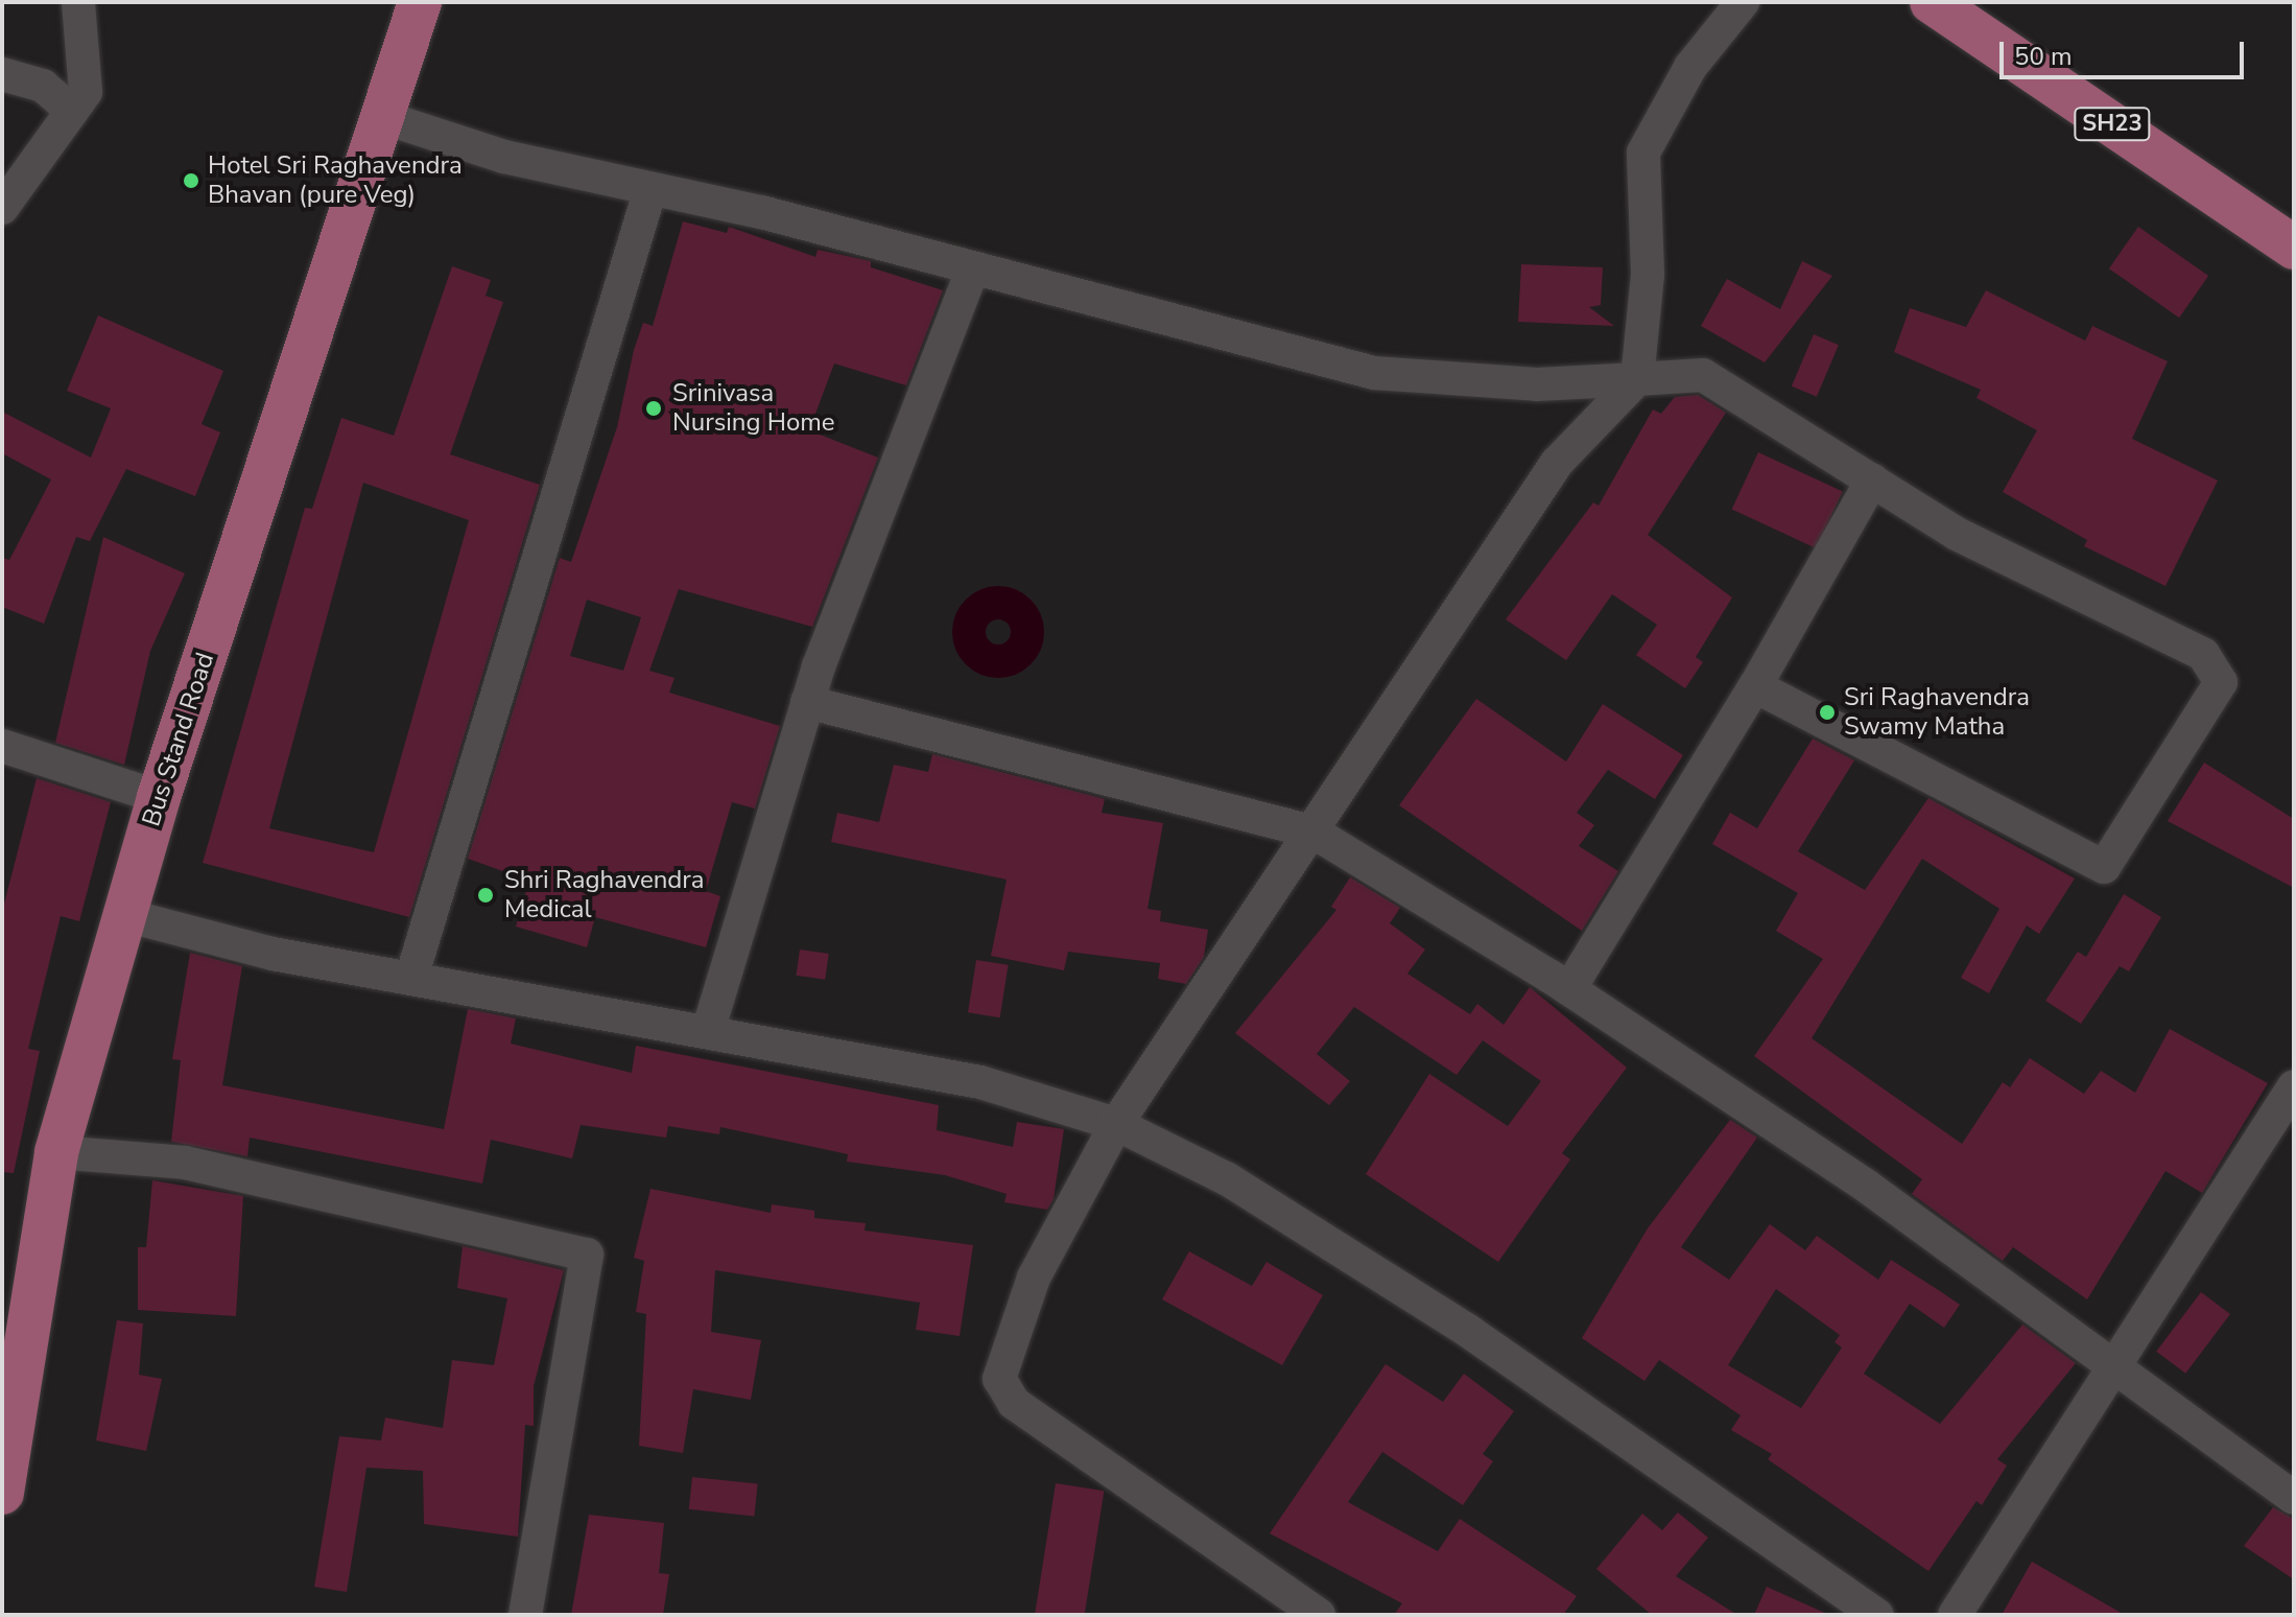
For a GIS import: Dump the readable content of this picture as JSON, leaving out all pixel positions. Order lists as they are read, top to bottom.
{
  "streets": {
    "main road": ["SH23", "Bus Stand Road"]
  },
  "places": [
    "Hotel Sri Raghavendra Bhavan (pure Veg)",
    "Srinivasa Nursing Home",
    "Sri Raghavendra Swamy Matha",
    "Shri Raghavendra Medical"
  ],
  "scale_bar": "50 m"
}
